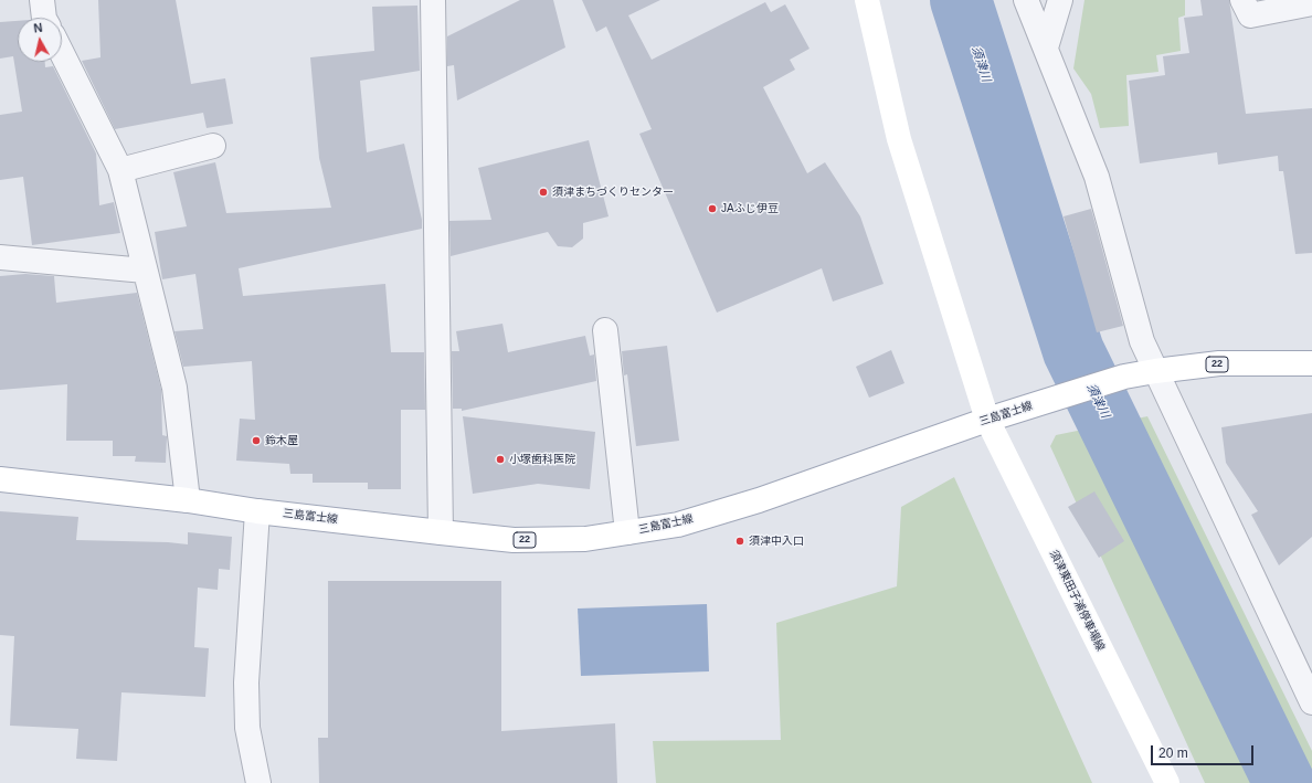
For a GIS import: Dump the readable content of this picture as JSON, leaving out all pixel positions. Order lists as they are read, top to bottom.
{
  "streets": {
    "main road": ["22", "三島富士線", "須津東田子浦停車場線"]
  },
  "crossings": [
    ["三島富士線", "須津東田子浦停車場線"]
  ],
  "water": ["須津川"],
  "places": [
    "須津まちづくりセンター",
    "JAふじ伊豆",
    "鈴木屋",
    "小塚歯科医院",
    "須津中入口"
  ],
  "scale_bar": "20 m",
  "north": "top"
}
